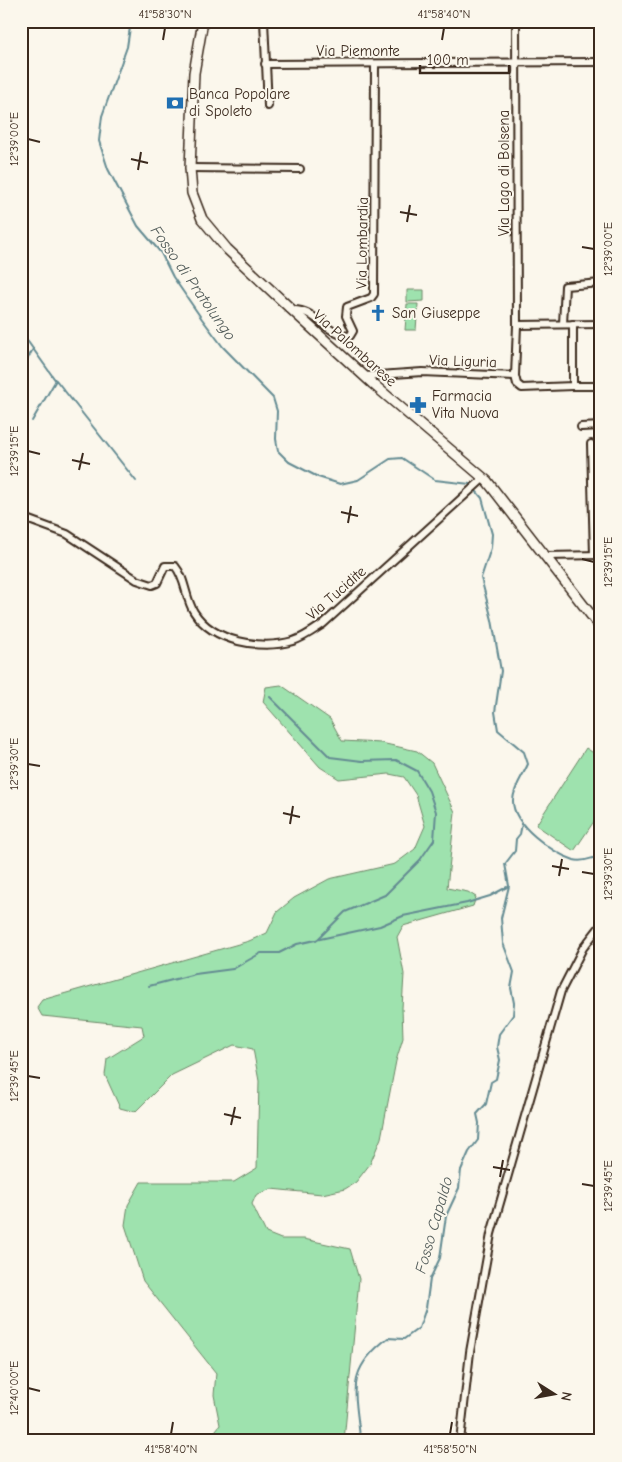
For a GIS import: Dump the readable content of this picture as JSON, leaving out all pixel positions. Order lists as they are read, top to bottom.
{
  "streets": {
    "main road": ["Via Palombarese"],
    "street": [
      "Via Piemonte",
      "Via Lago di Bolsena",
      "Via Lombardia",
      "Via Liguria",
      "Via Tucidite"
    ]
  },
  "crossings": [
    ["Via Piemonte", "Via Lago di Bolsena"],
    ["Via Piemonte", "Via Lombardia"],
    ["Via Lago di Bolsena", "Via Liguria"],
    ["Via Lombardia", "Via Palombarese"],
    ["Via Palombarese", "Via Liguria"],
    ["Via Palombarese", "Via Tucidite"]
  ],
  "water": ["Fosso di Pratolungo", "Fosso Capaldo"],
  "places": {
    "bank": ["Banca Popolare di Spoleto"],
    "church": ["San Giuseppe"],
    "pharmacy": ["Farmacia Vita Nuova"]
  },
  "scale_bar": "100 m",
  "north": "right",
  "coordinates": [
    "41°58'30\"N",
    "41°58'40\"N",
    "12°39'00\"E",
    "12°39'15\"E",
    "12°39'30\"E",
    "12°39'45\"E",
    "12°40'00\"E",
    "41°58'50\"N"
  ]
}
